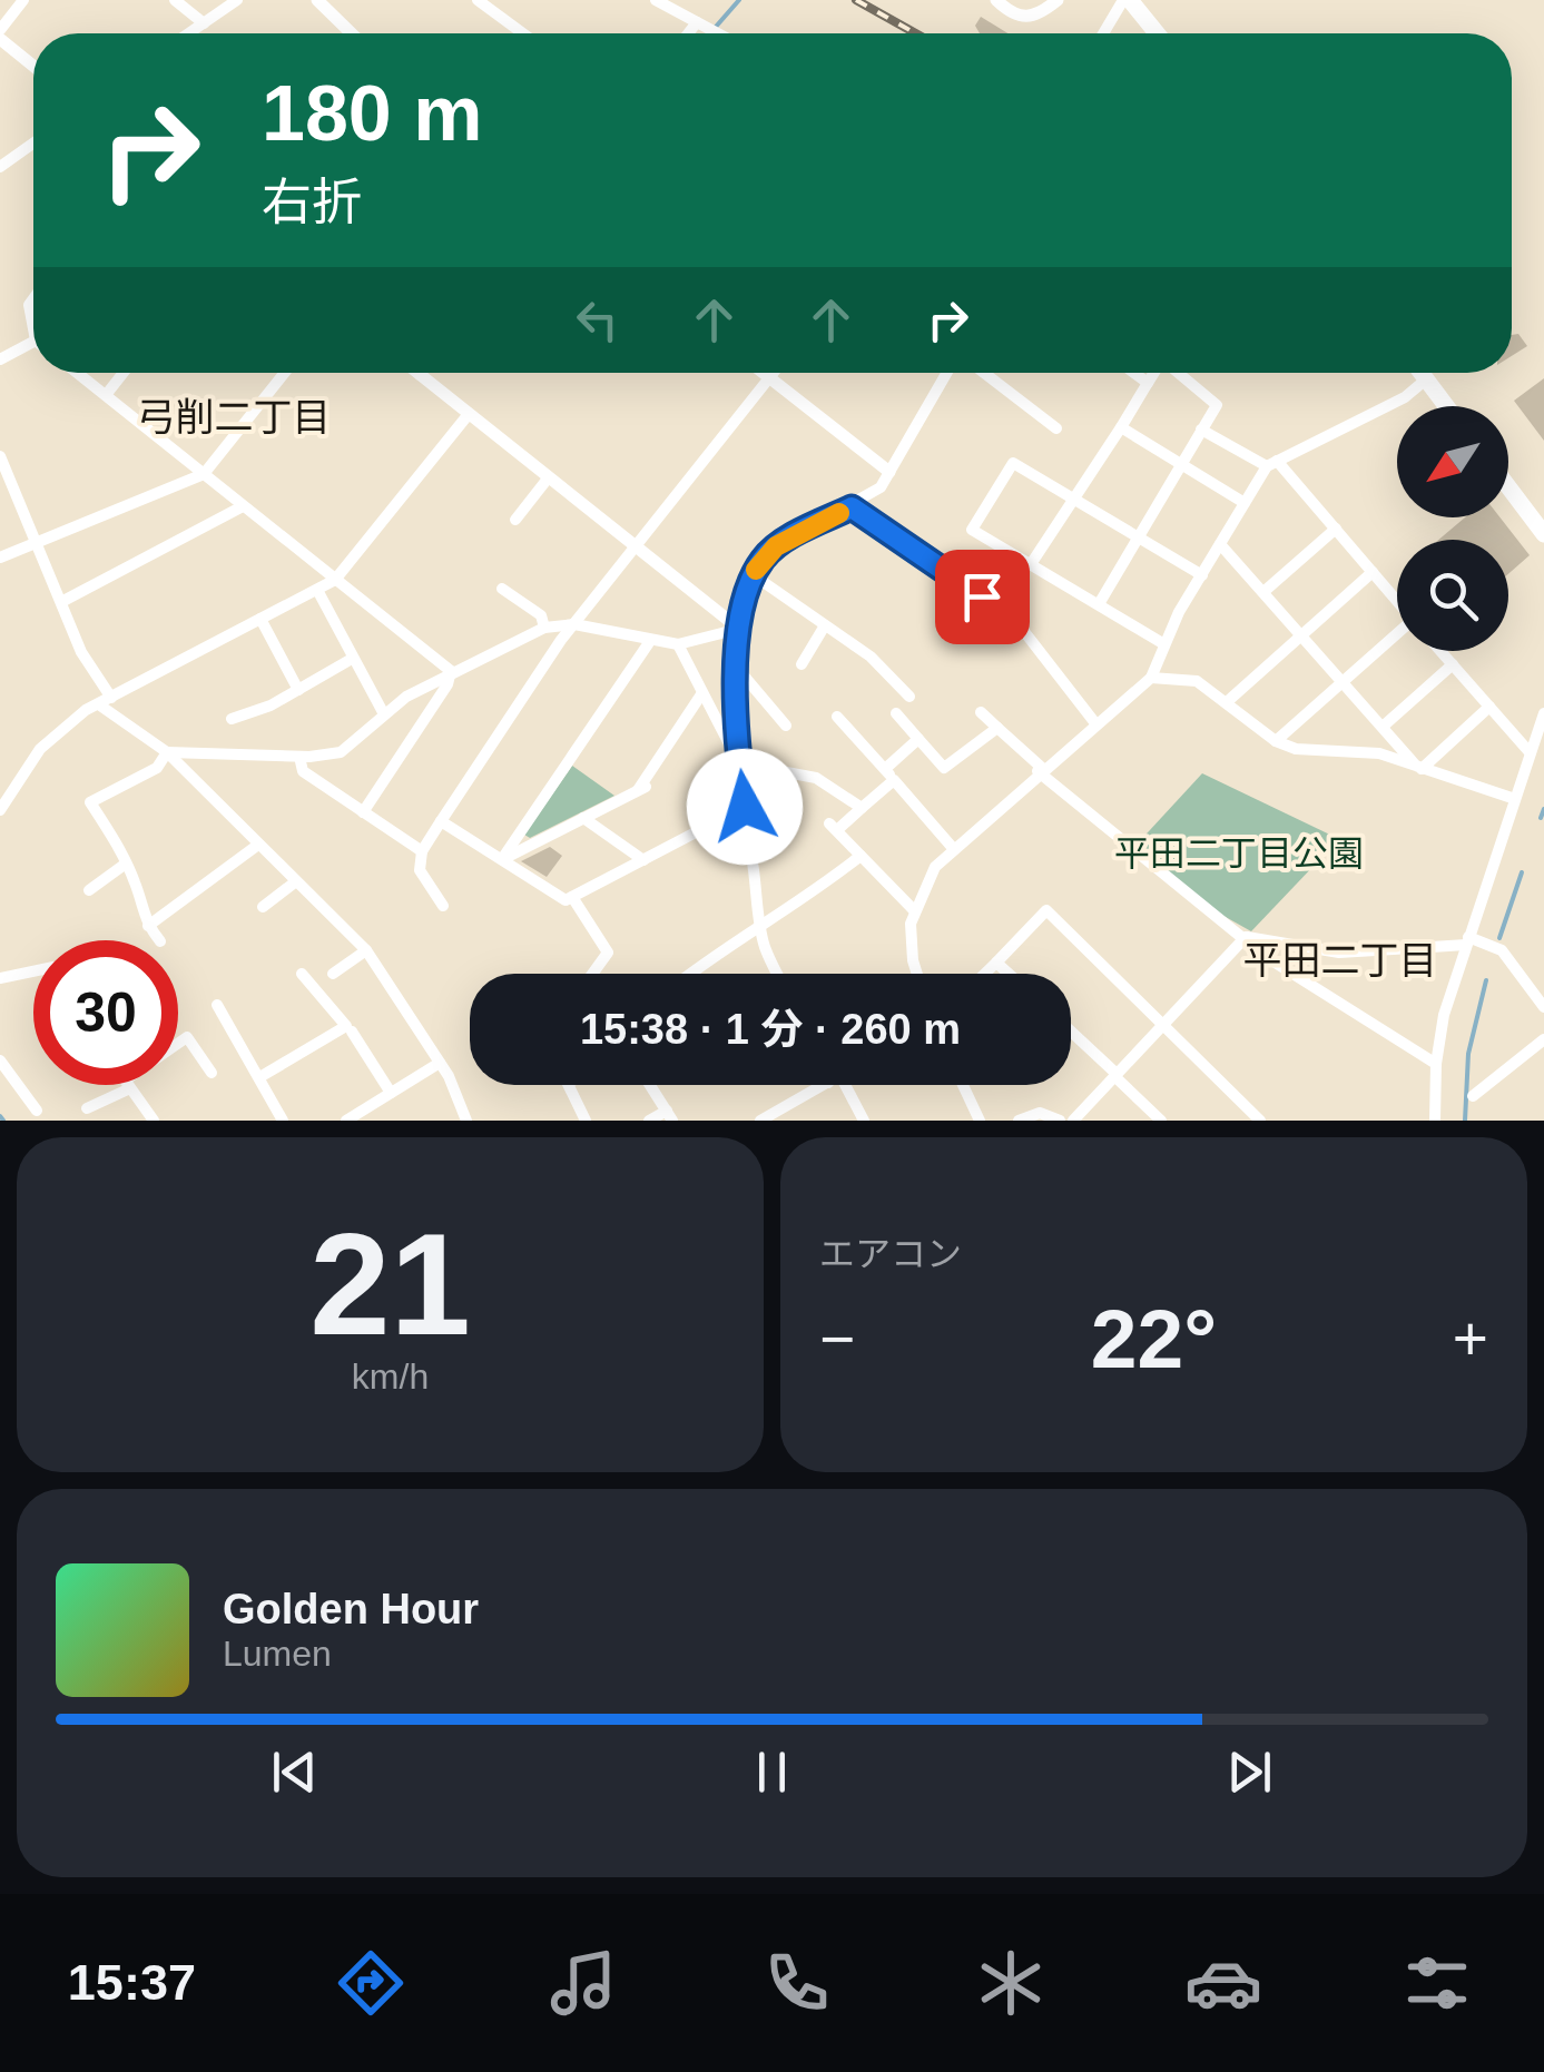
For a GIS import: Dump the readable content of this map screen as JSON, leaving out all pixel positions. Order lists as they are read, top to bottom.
{
  "districts": ["弓削二丁目", "平田二丁目"],
  "parks": ["平田二丁目公園"],
  "north": "bottom left",
  "page": {
    "turn": ["180 m", "右折"],
    "limit": "30",
    "trip": "15:38 · 1 分 · 260 m",
    "tile": [
      ["21", "km/h"],
      "エアコン"
    ],
    "heat": ["−", "22°", "+"],
    "song": ["Golden Hour", "Lumen"],
    "tabs": "15:37"
  }
}
